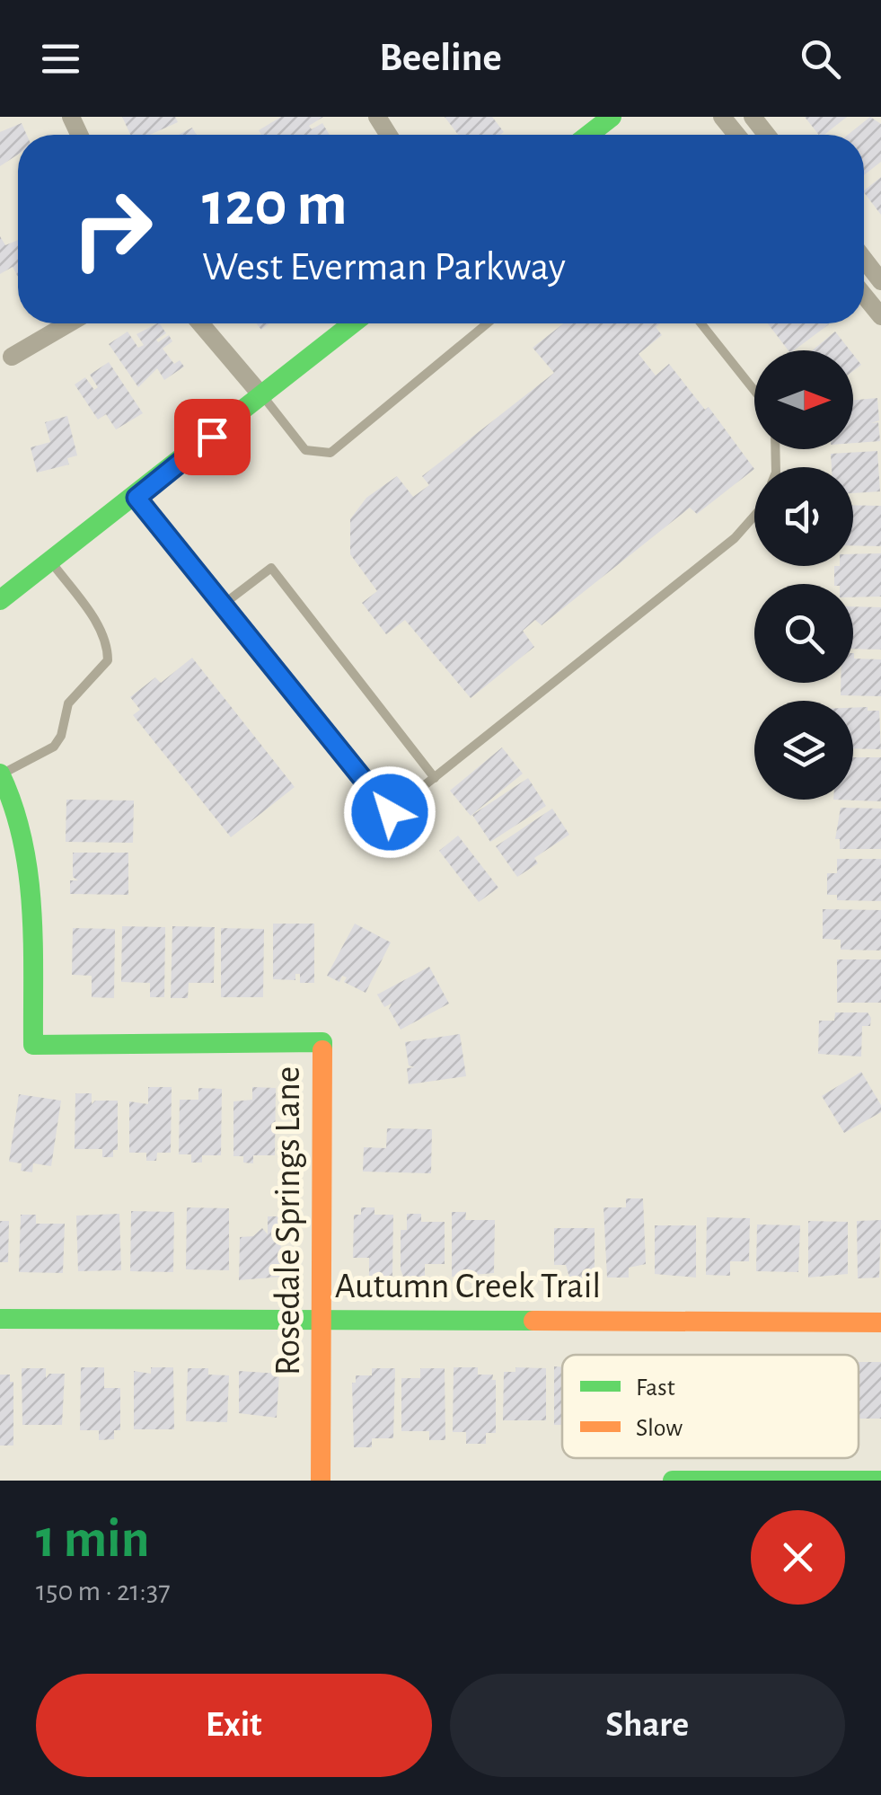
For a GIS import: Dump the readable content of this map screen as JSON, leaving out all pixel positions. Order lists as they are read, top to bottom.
{
  "streets": {
    "street": ["Rosedale Springs Lane", "Autumn Creek Trail"]
  },
  "crossings": [
    ["Rosedale Springs Lane", "Autumn Creek Trail"]
  ],
  "legend": ["Fast", "Slow"],
  "north": "right",
  "page": {
    "header": "Beeline",
    "turn": ["120 m", "West Everman Parkway"],
    "heading": ["1 min", "150 m · 21:37"],
    "buttons": ["Exit", "Share"]
  }
}
